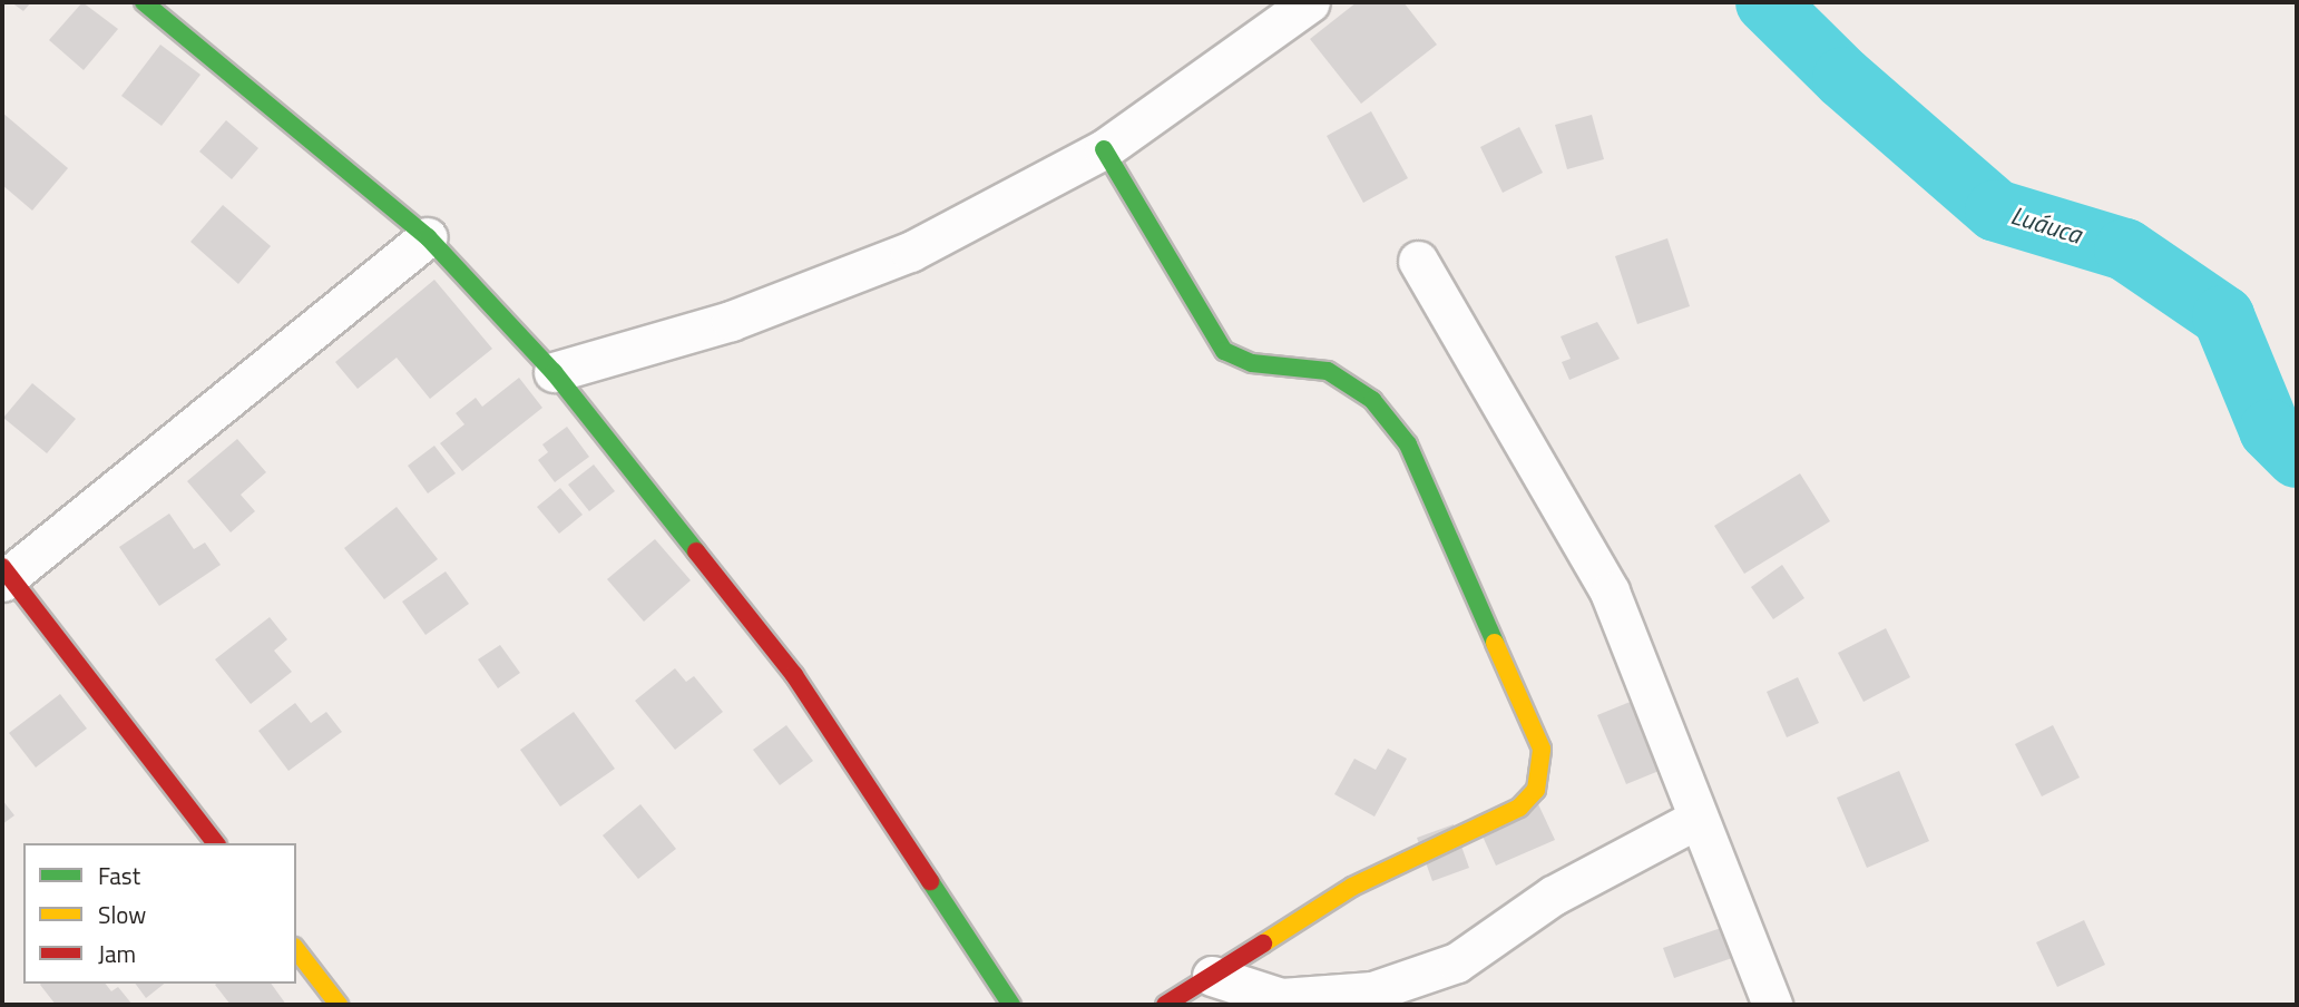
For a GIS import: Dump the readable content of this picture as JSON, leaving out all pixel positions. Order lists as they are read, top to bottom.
{
  "water": ["Luáuca"],
  "legend": ["Fast", "Slow", "Jam"]
}
